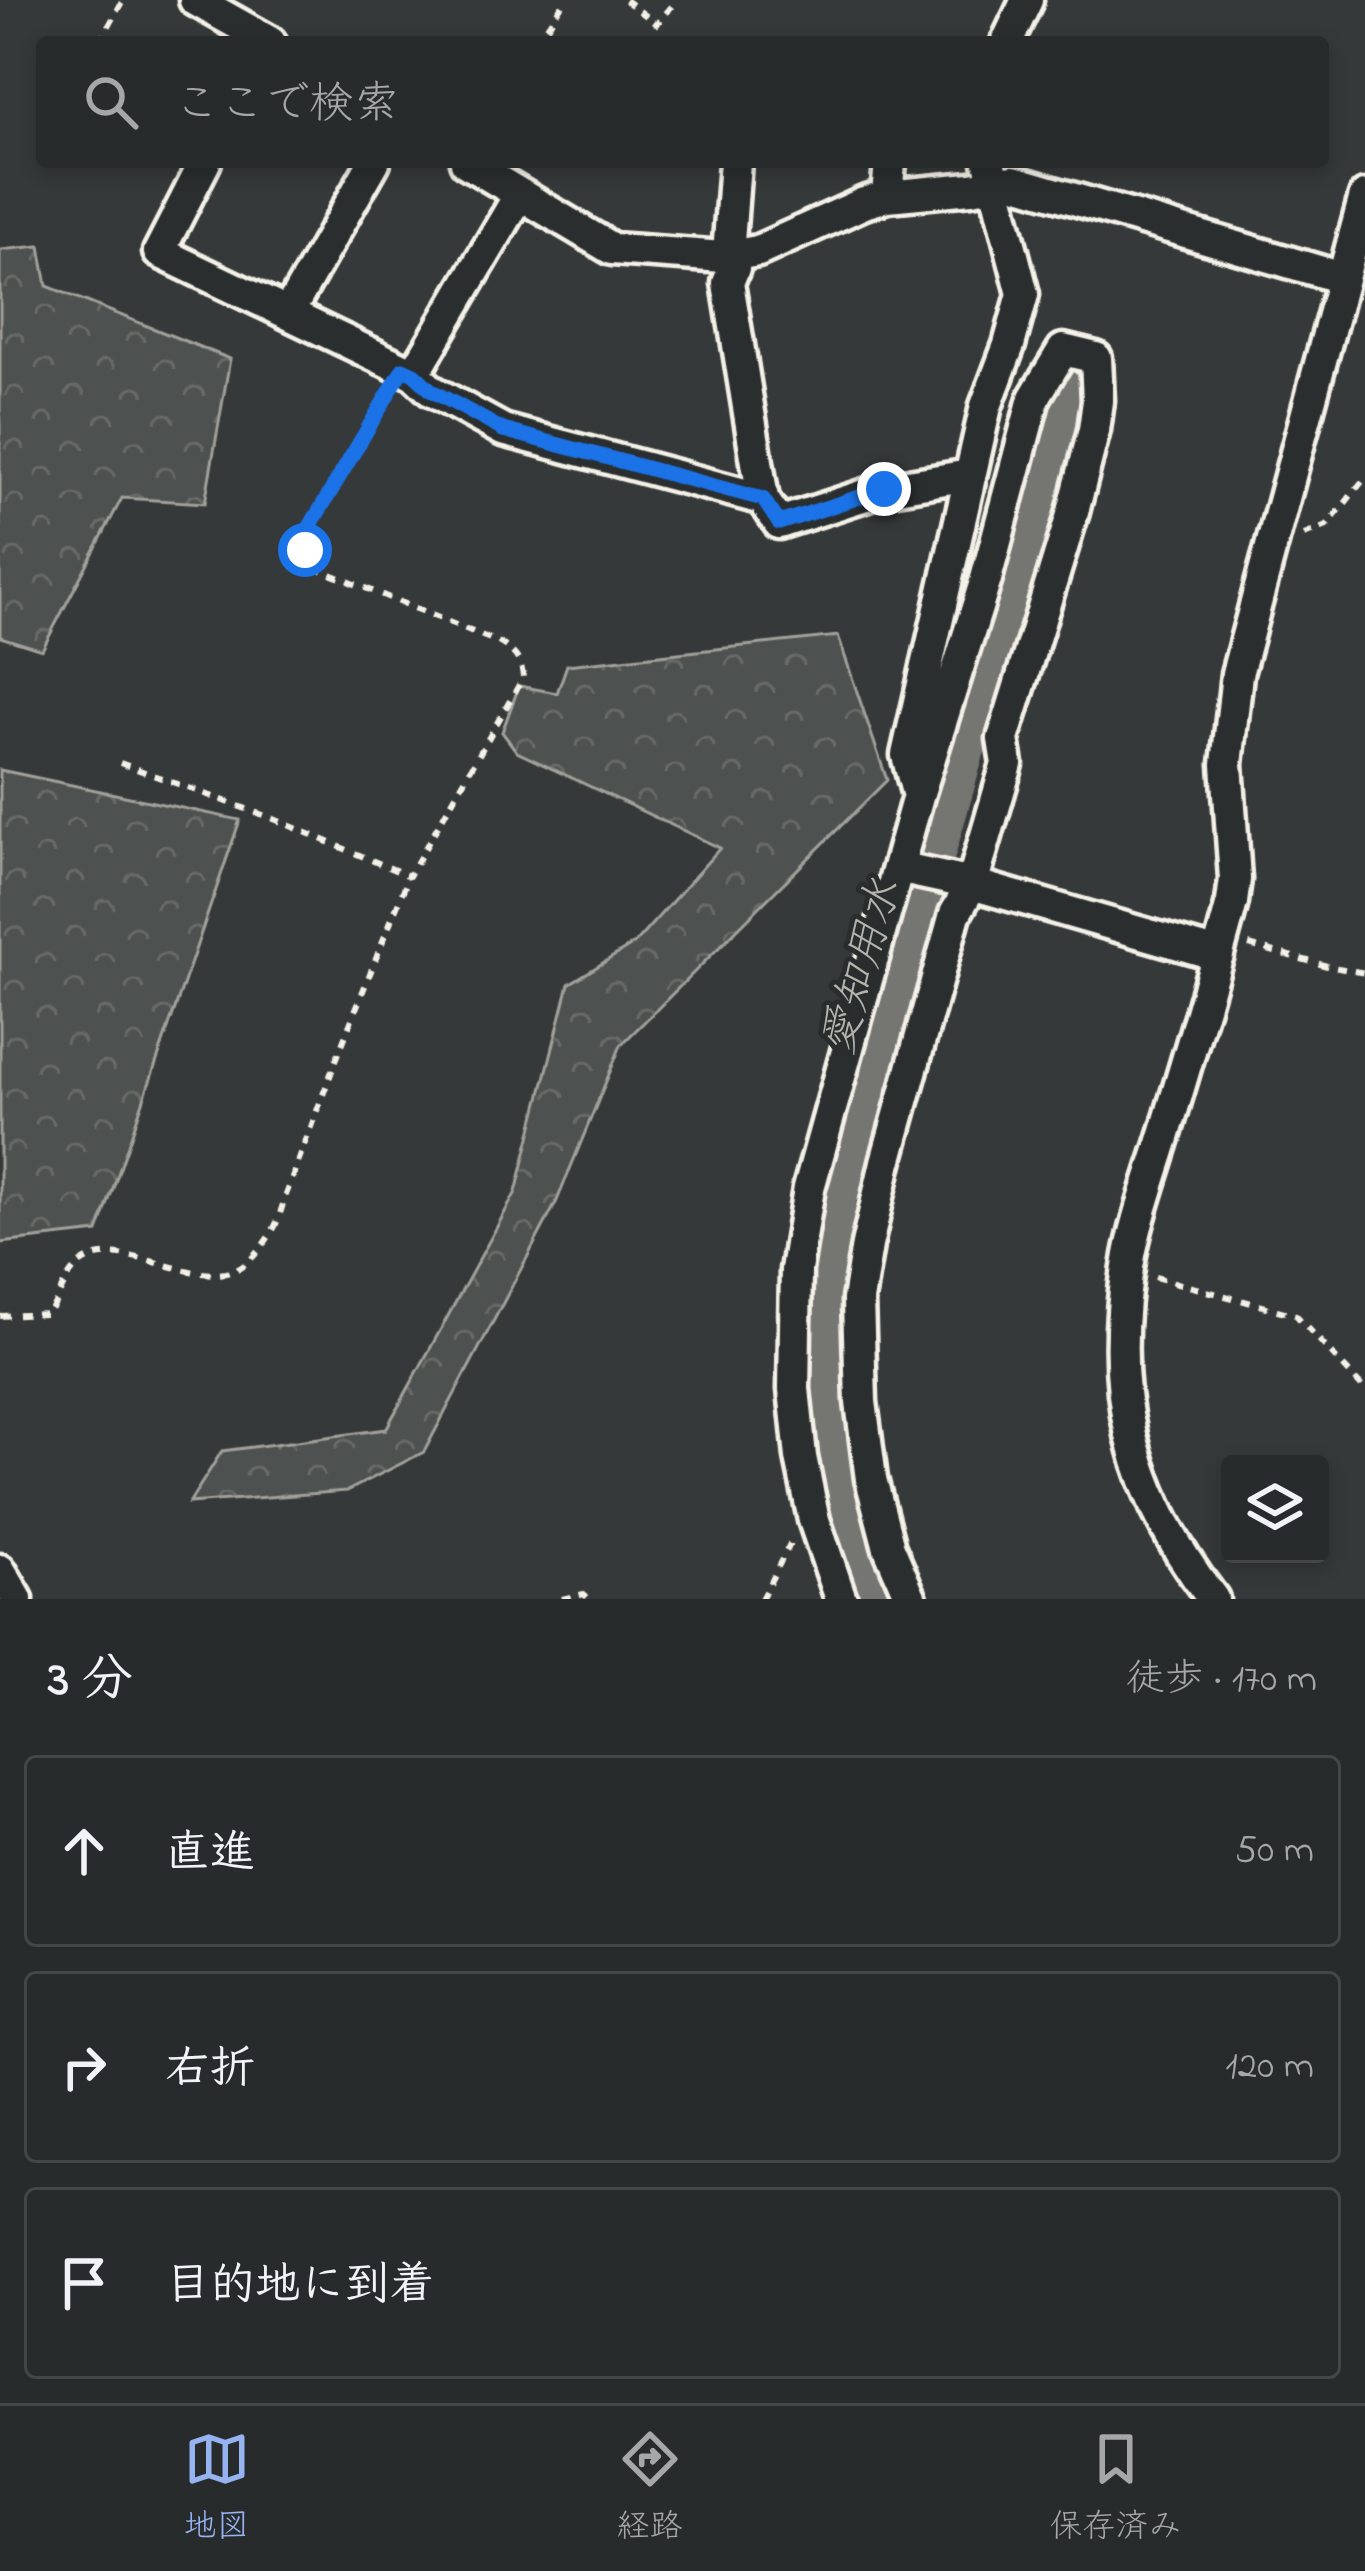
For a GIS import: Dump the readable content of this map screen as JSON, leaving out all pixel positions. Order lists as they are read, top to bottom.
{
  "water": ["愛知用水"],
  "page": {
    "search": "ここで検索",
    "heading": ["3 分", "徒歩 · 170 m"],
    "list": [
      ["直進", "50 m"],
      ["右折", "120 m"],
      "目的地に到着"
    ],
    "nav": ["地図", "経路", "保存済み"]
  }
}
